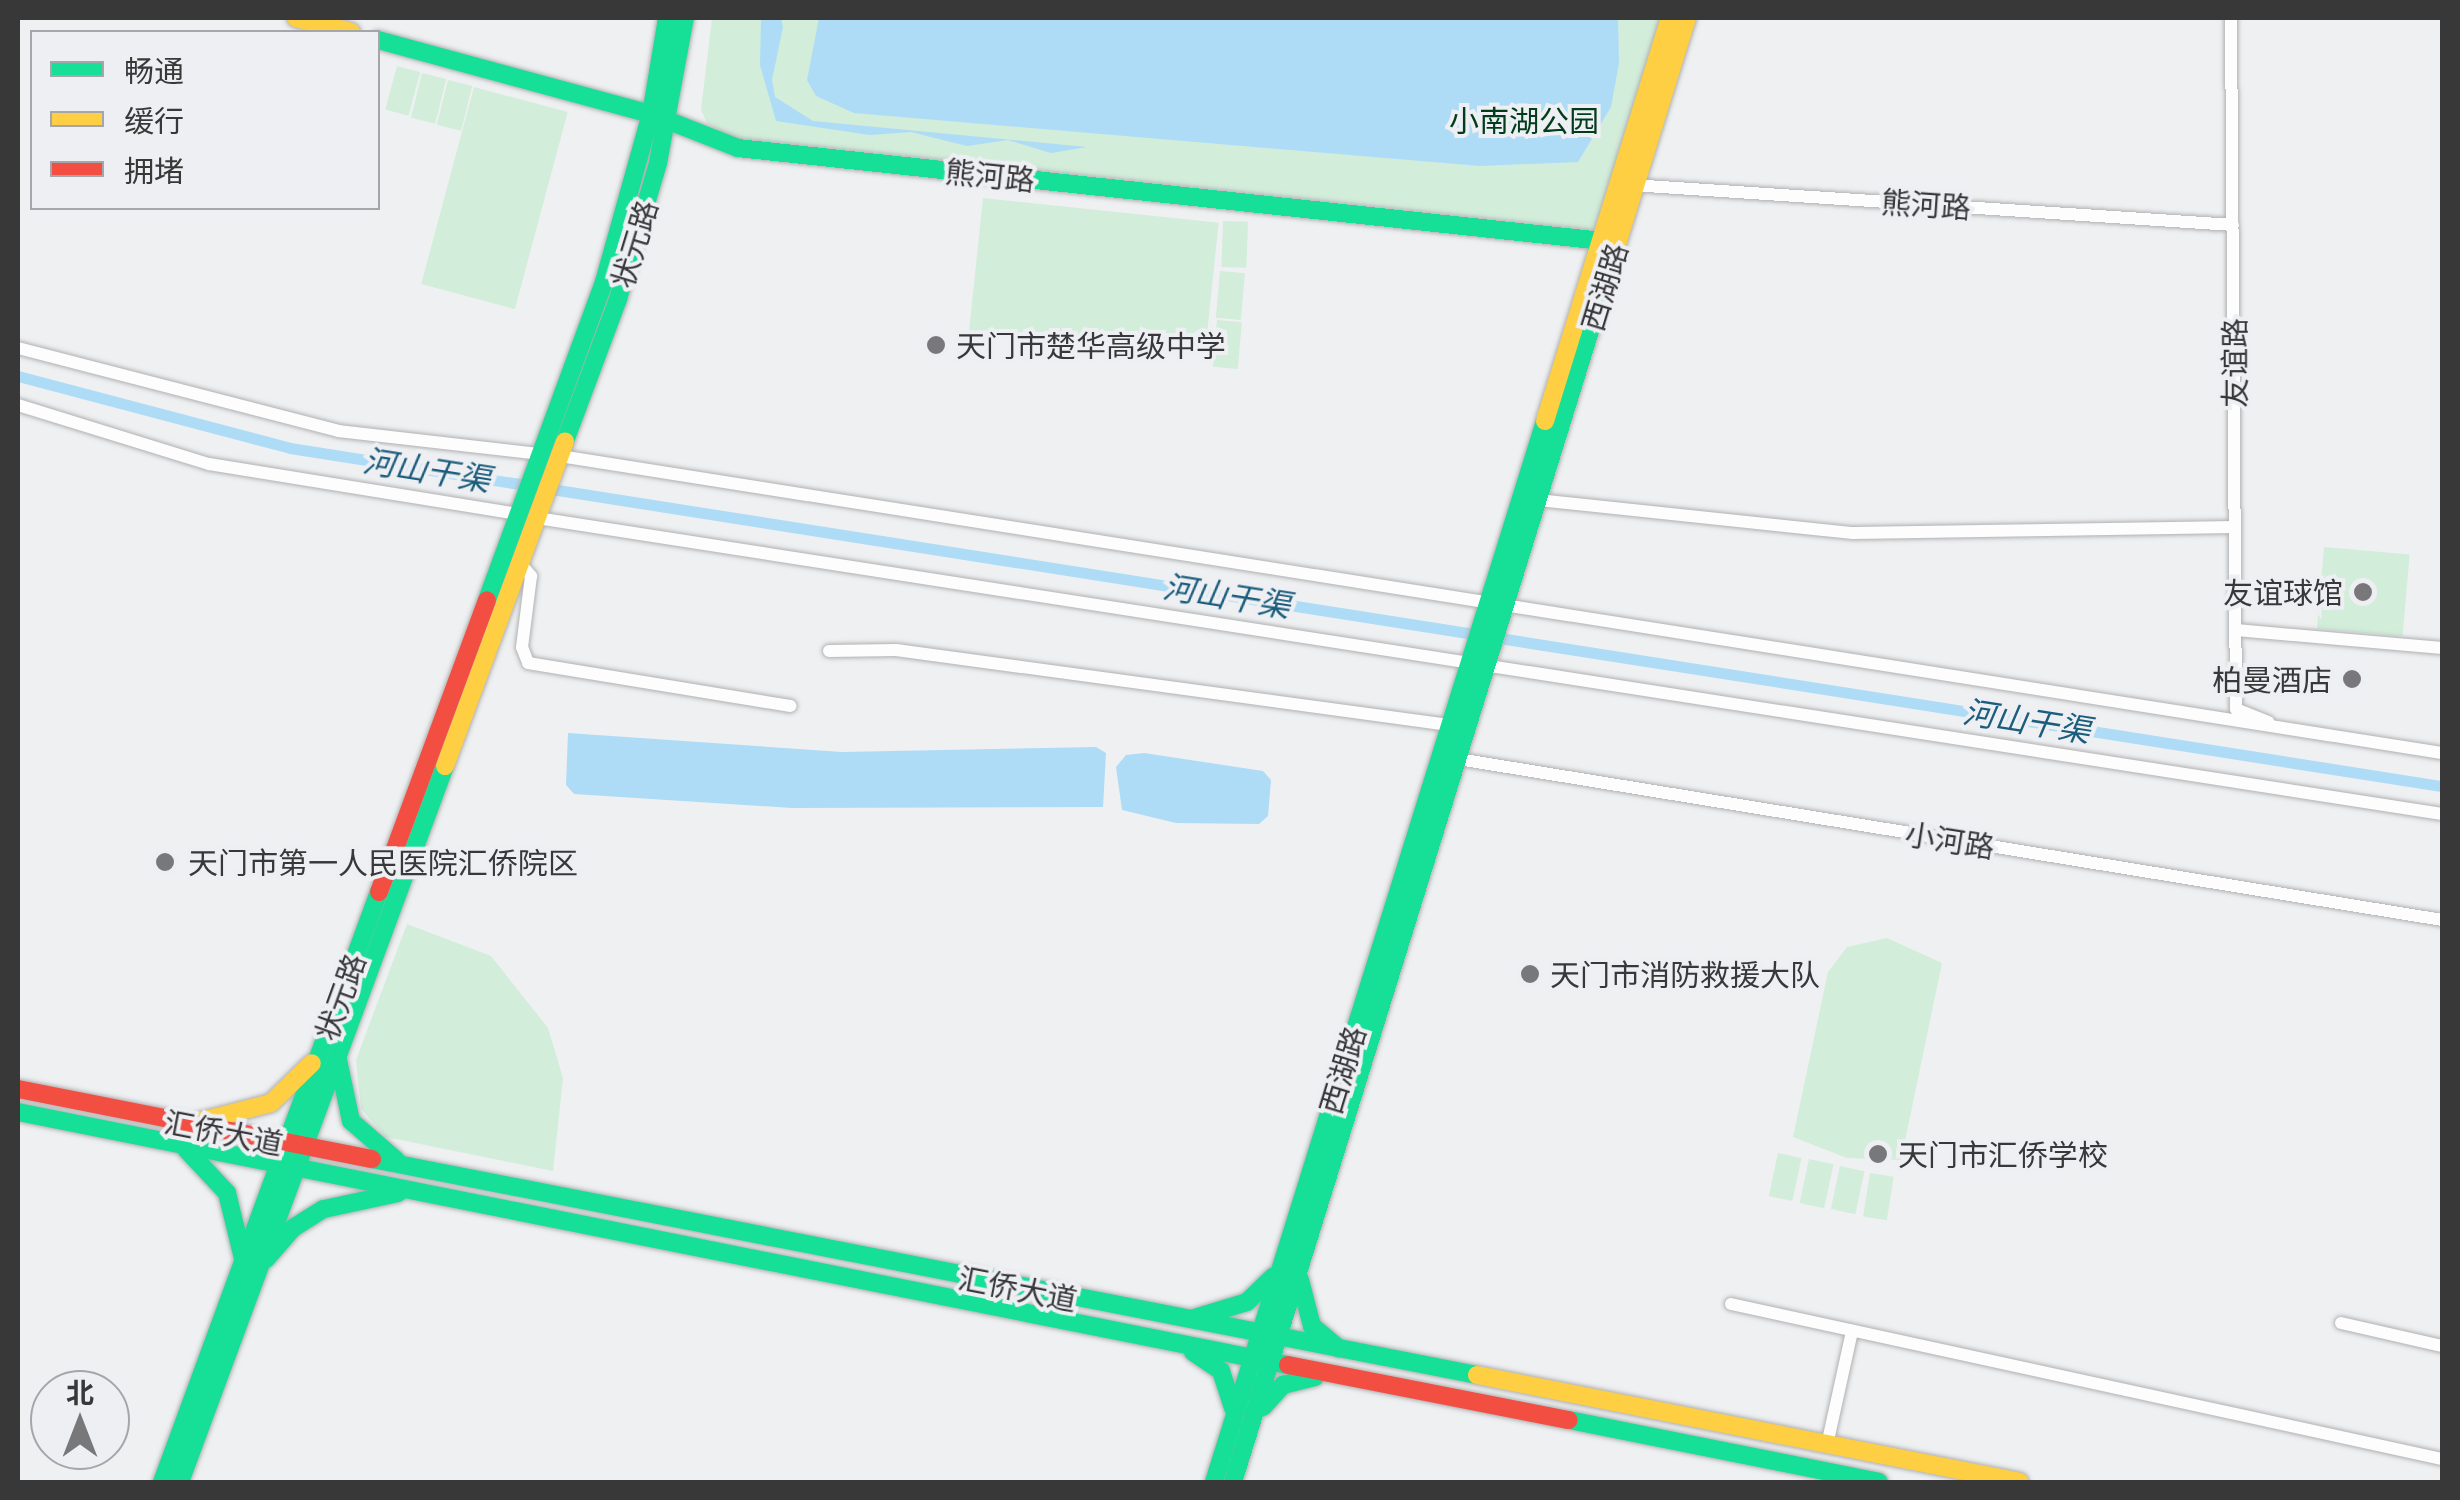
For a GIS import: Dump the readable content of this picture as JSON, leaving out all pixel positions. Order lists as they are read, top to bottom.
{
  "streets": {
    "main road": [
      "熊河路",
      "状元路",
      "西湖路",
      "汇侨大道"
    ],
    "street": ["友谊路", "小河路"]
  },
  "crossings": [
    ["熊河路", "状元路"],
    ["熊河路", "西湖路"],
    ["熊河路", "友谊路"],
    ["状元路", "汇侨大道"],
    ["西湖路", "小河路"],
    ["西湖路", "汇侨大道"]
  ],
  "water": ["河山干渠"],
  "parks": ["小南湖公园"],
  "places": [
    "天门市楚华高级中学",
    "友谊球馆",
    "柏曼酒店",
    "天门市第一人民医院汇侨院区",
    "天门市消防救援大队",
    "天门市汇侨学校"
  ],
  "legend": ["畅通", "缓行", "拥堵"],
  "north": "top"
}
